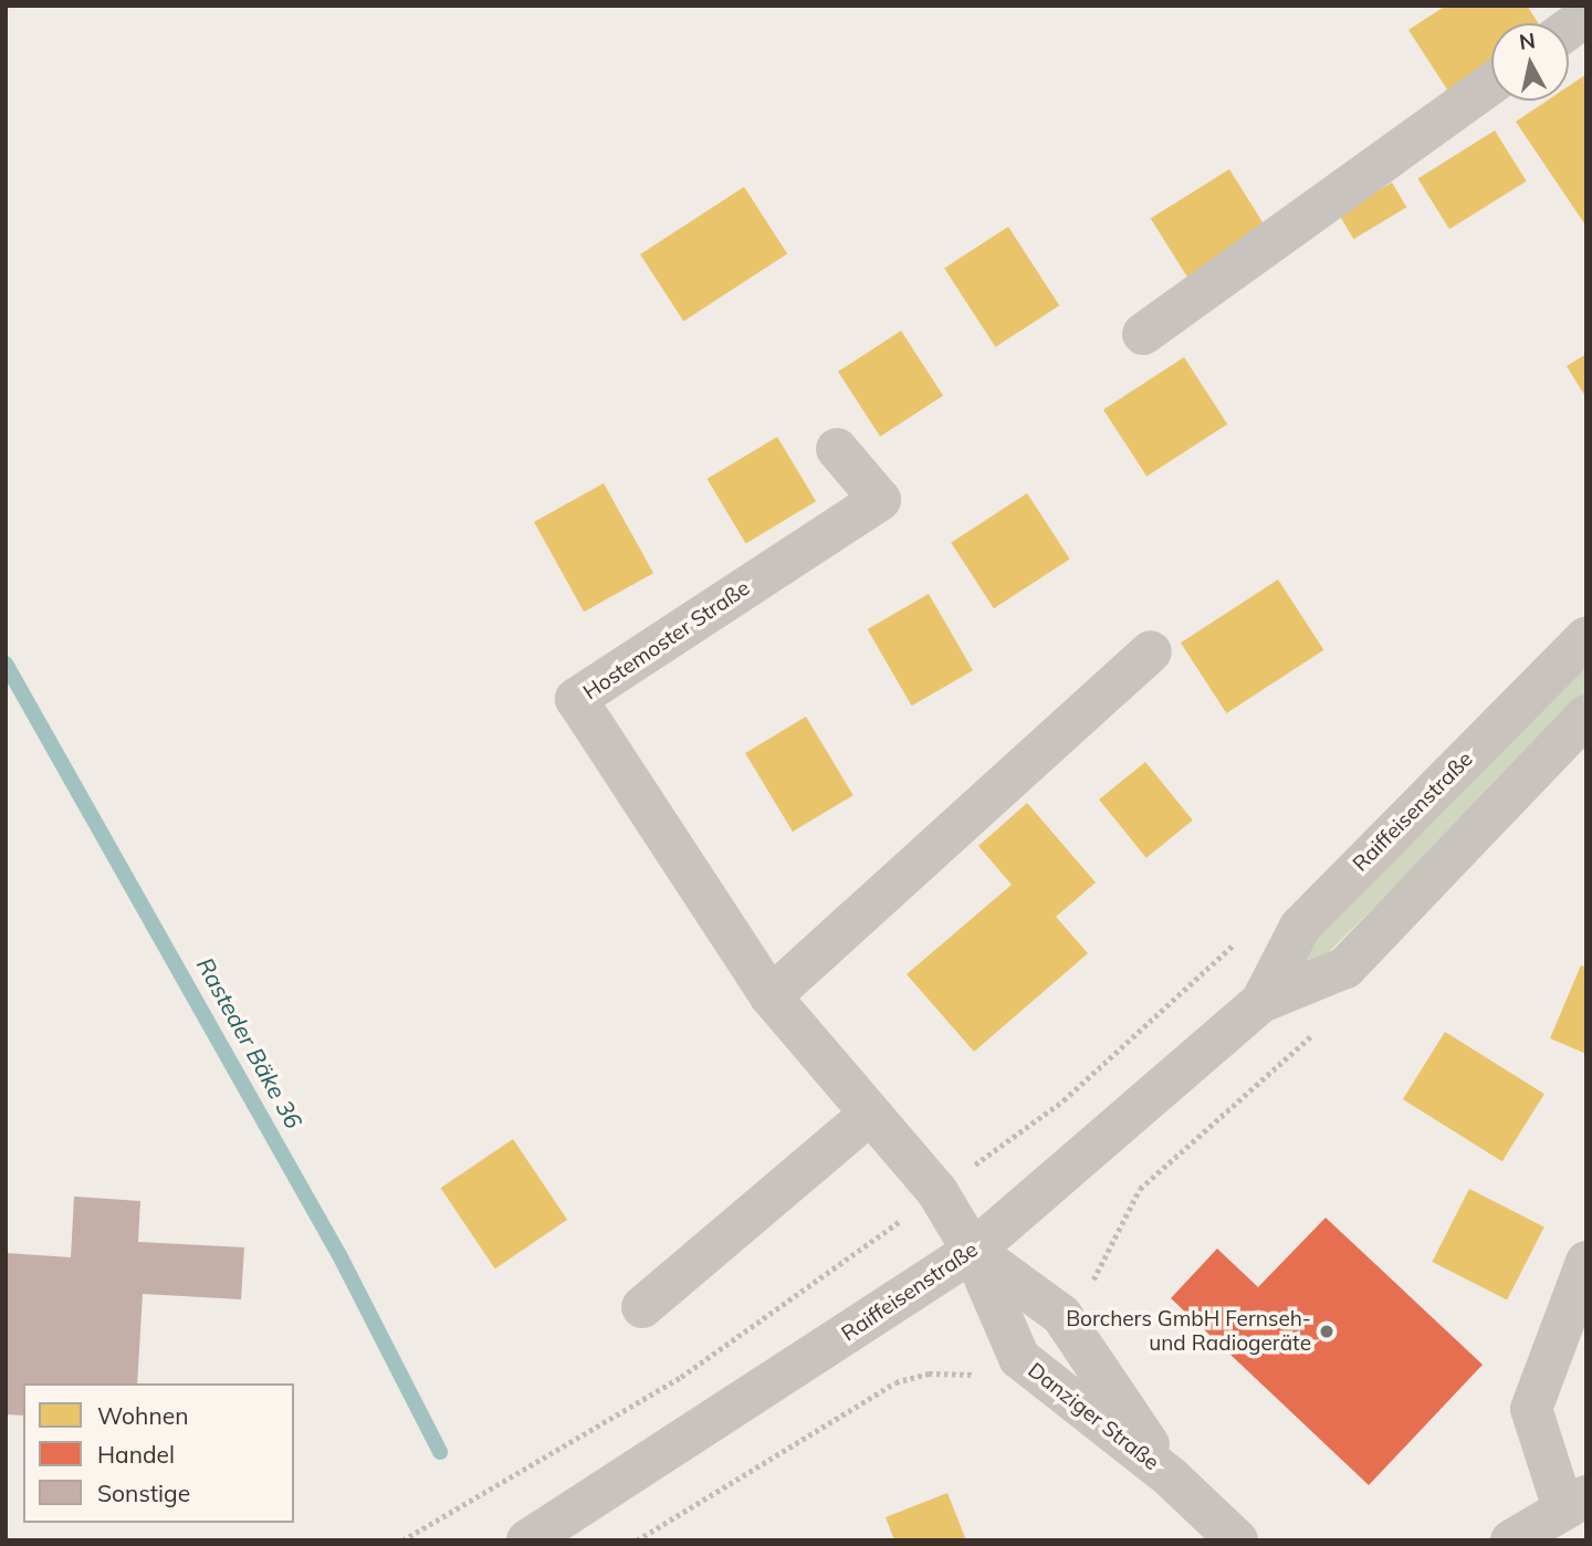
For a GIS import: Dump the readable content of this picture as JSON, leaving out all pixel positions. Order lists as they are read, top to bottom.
{
  "streets": {
    "street": ["Hostemoster Straße", "Raiffeisenstraße", "Danziger Straße"]
  },
  "crossings": [
    ["Hostemoster Straße", "Raiffeisenstraße"],
    ["Hostemoster Straße", "Danziger Straße"],
    ["Raiffeisenstraße", "Danziger Straße"]
  ],
  "water": ["Rasteder Bäke 36"],
  "places": ["Borchers GmbH Fernseh- und Radiogeräte"],
  "legend": ["Wohnen", "Handel", "Sonstige"],
  "north": "top"
}
